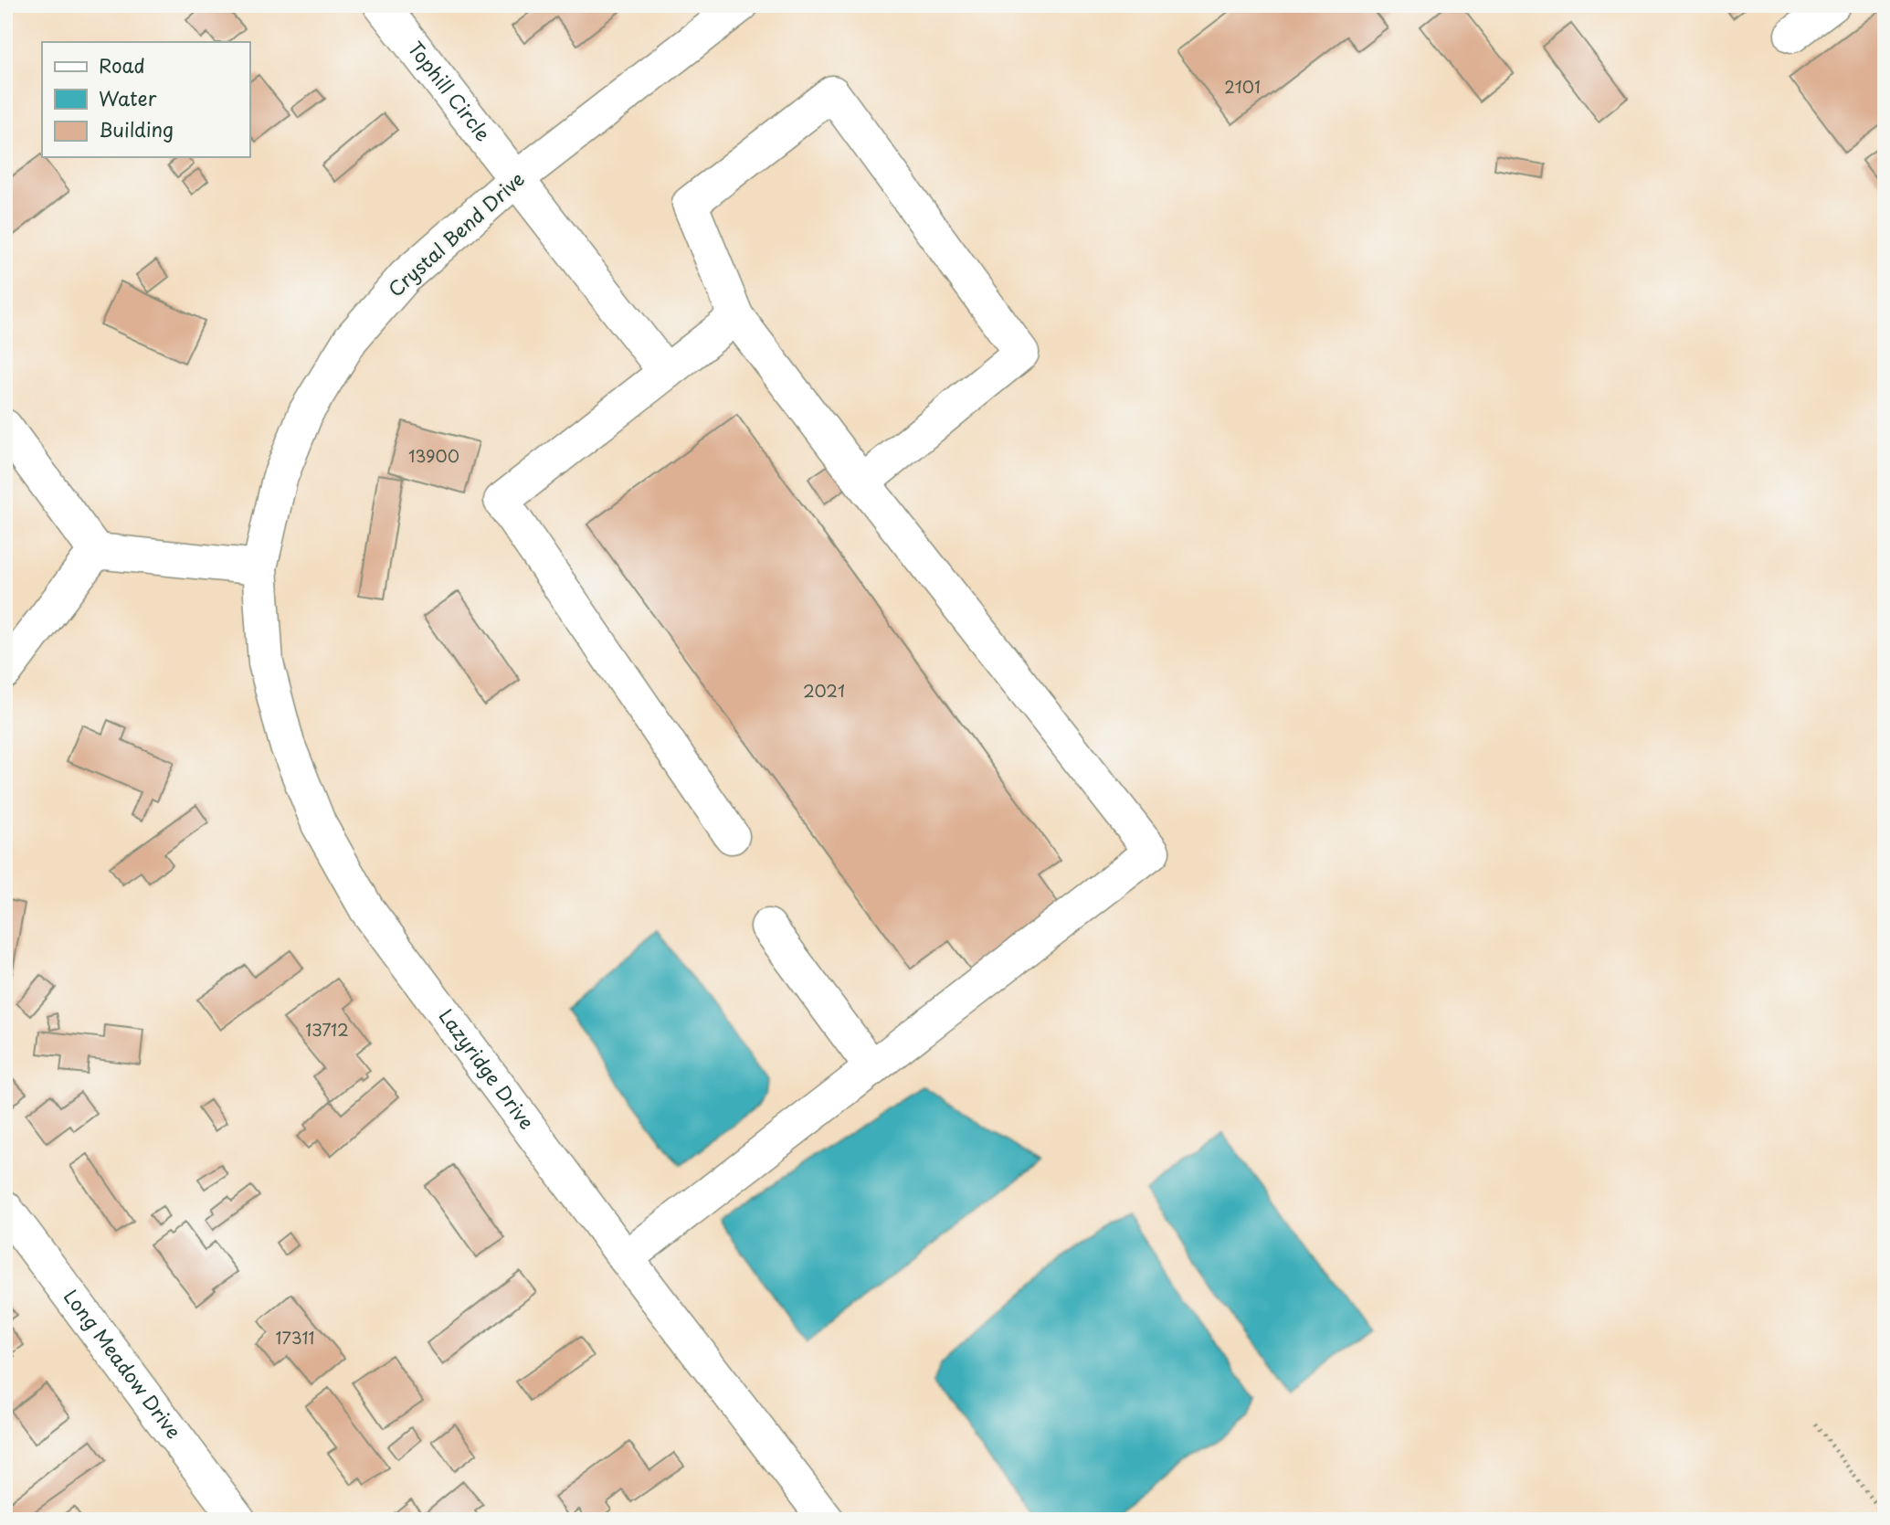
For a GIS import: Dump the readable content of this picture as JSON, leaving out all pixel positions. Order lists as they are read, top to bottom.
{
  "streets": {
    "street": [
      "Tophill Circle",
      "Crystal Bend Drive",
      "Lazyridge Drive",
      "Long Meadow Drive"
    ]
  },
  "crossings": [
    ["Tophill Circle", "Crystal Bend Drive"],
    ["Crystal Bend Drive", "Lazyridge Drive"]
  ],
  "house_numbers": [
    "2101",
    "13900",
    "2021",
    "13712",
    "17311"
  ],
  "legend": ["Road", "Water", "Building"]
}
